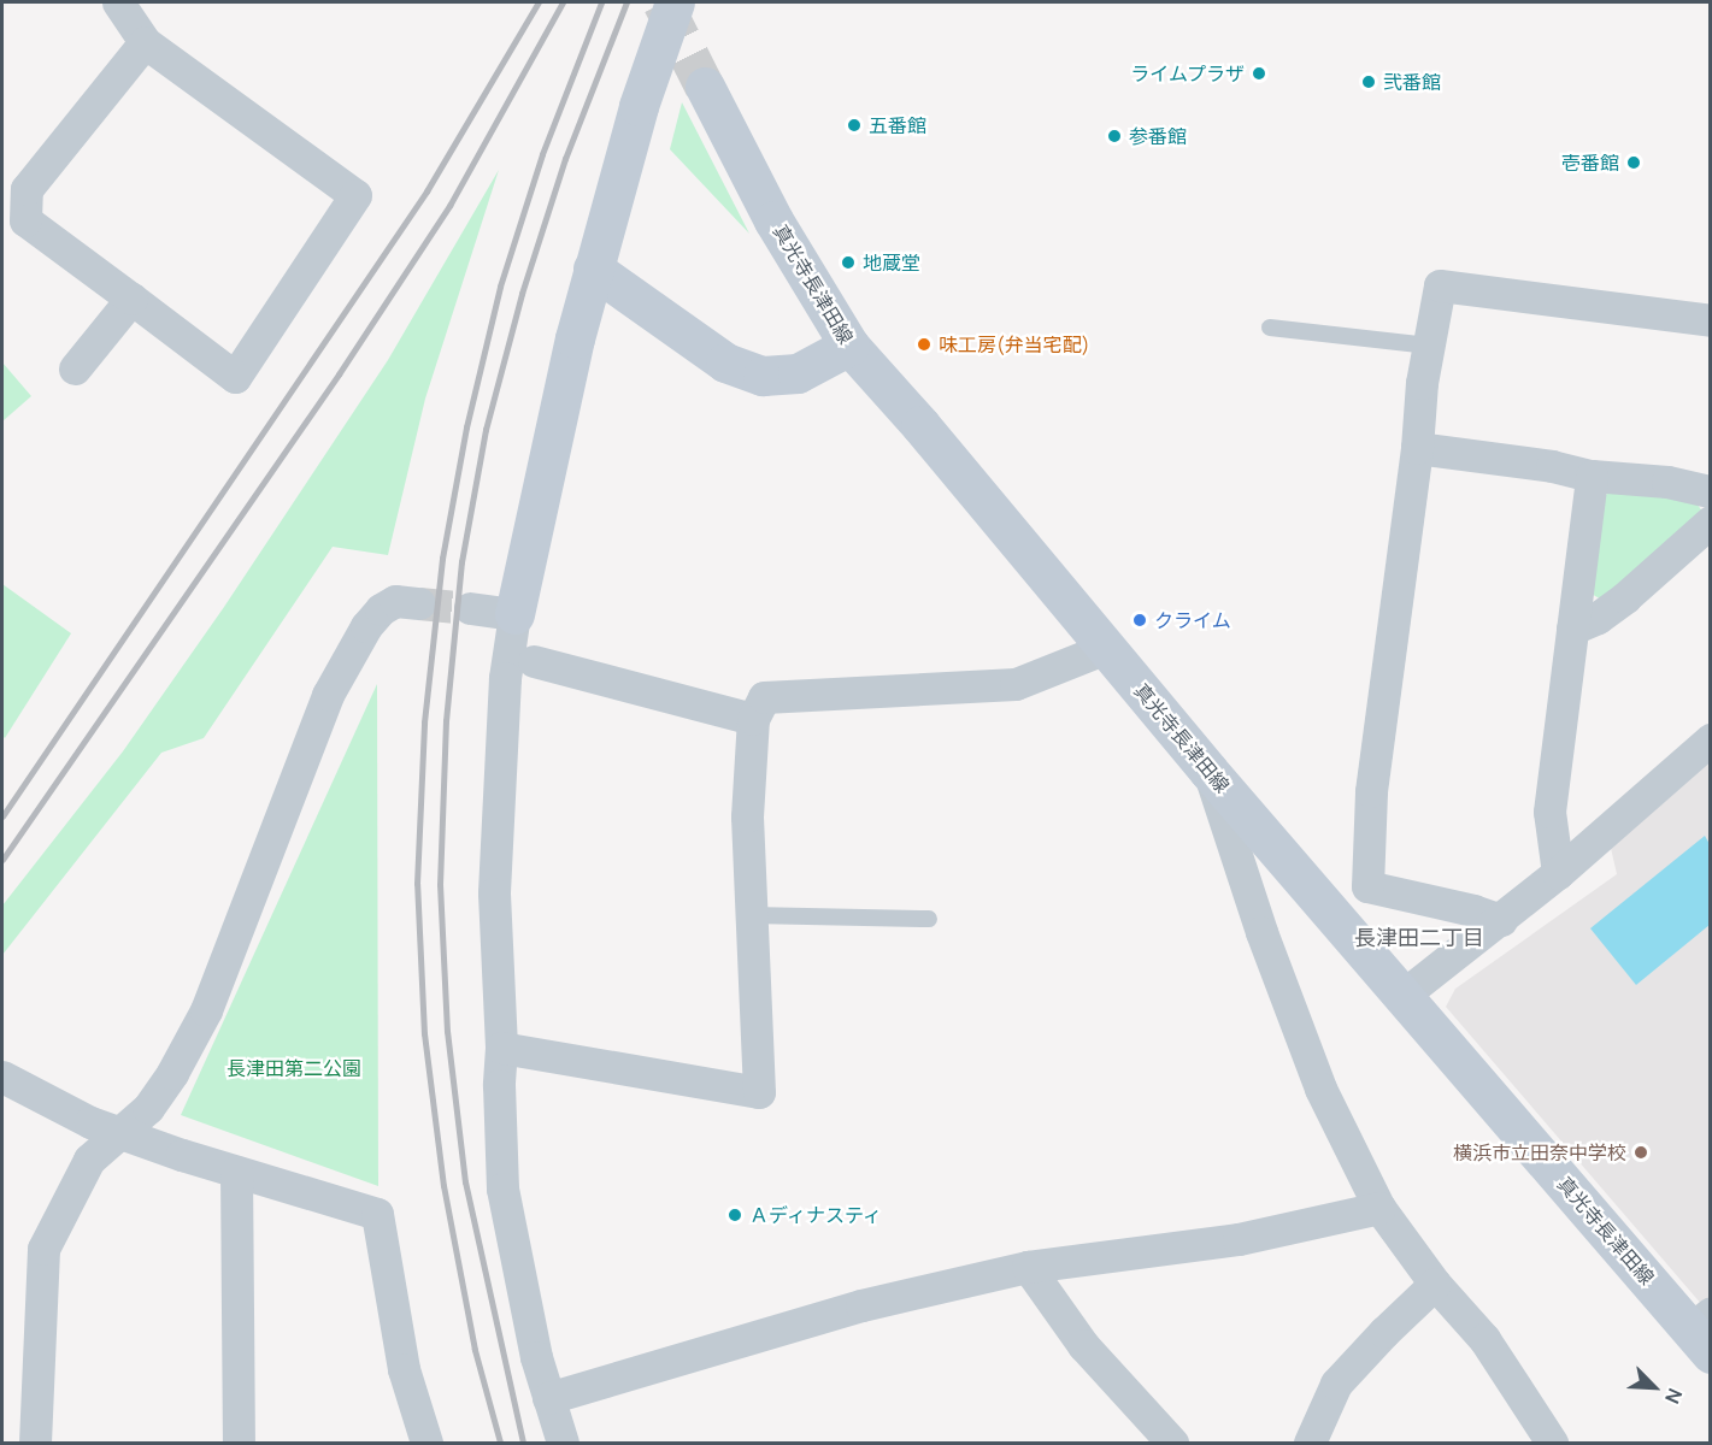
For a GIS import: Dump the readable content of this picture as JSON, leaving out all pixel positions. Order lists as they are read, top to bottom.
{
  "streets": {
    "main road": ["真光寺長津田線"]
  },
  "districts": ["長津田二丁目"],
  "parks": ["長津田第二公園"],
  "places": [
    "ライムプラザ",
    "弐番館",
    "五番館",
    "参番館",
    "壱番館",
    "地蔵堂",
    "味工房(弁当宅配)",
    "クライム",
    "横浜市立田奈中学校",
    "Ａディナスティ"
  ],
  "north": "bottom right"
}
